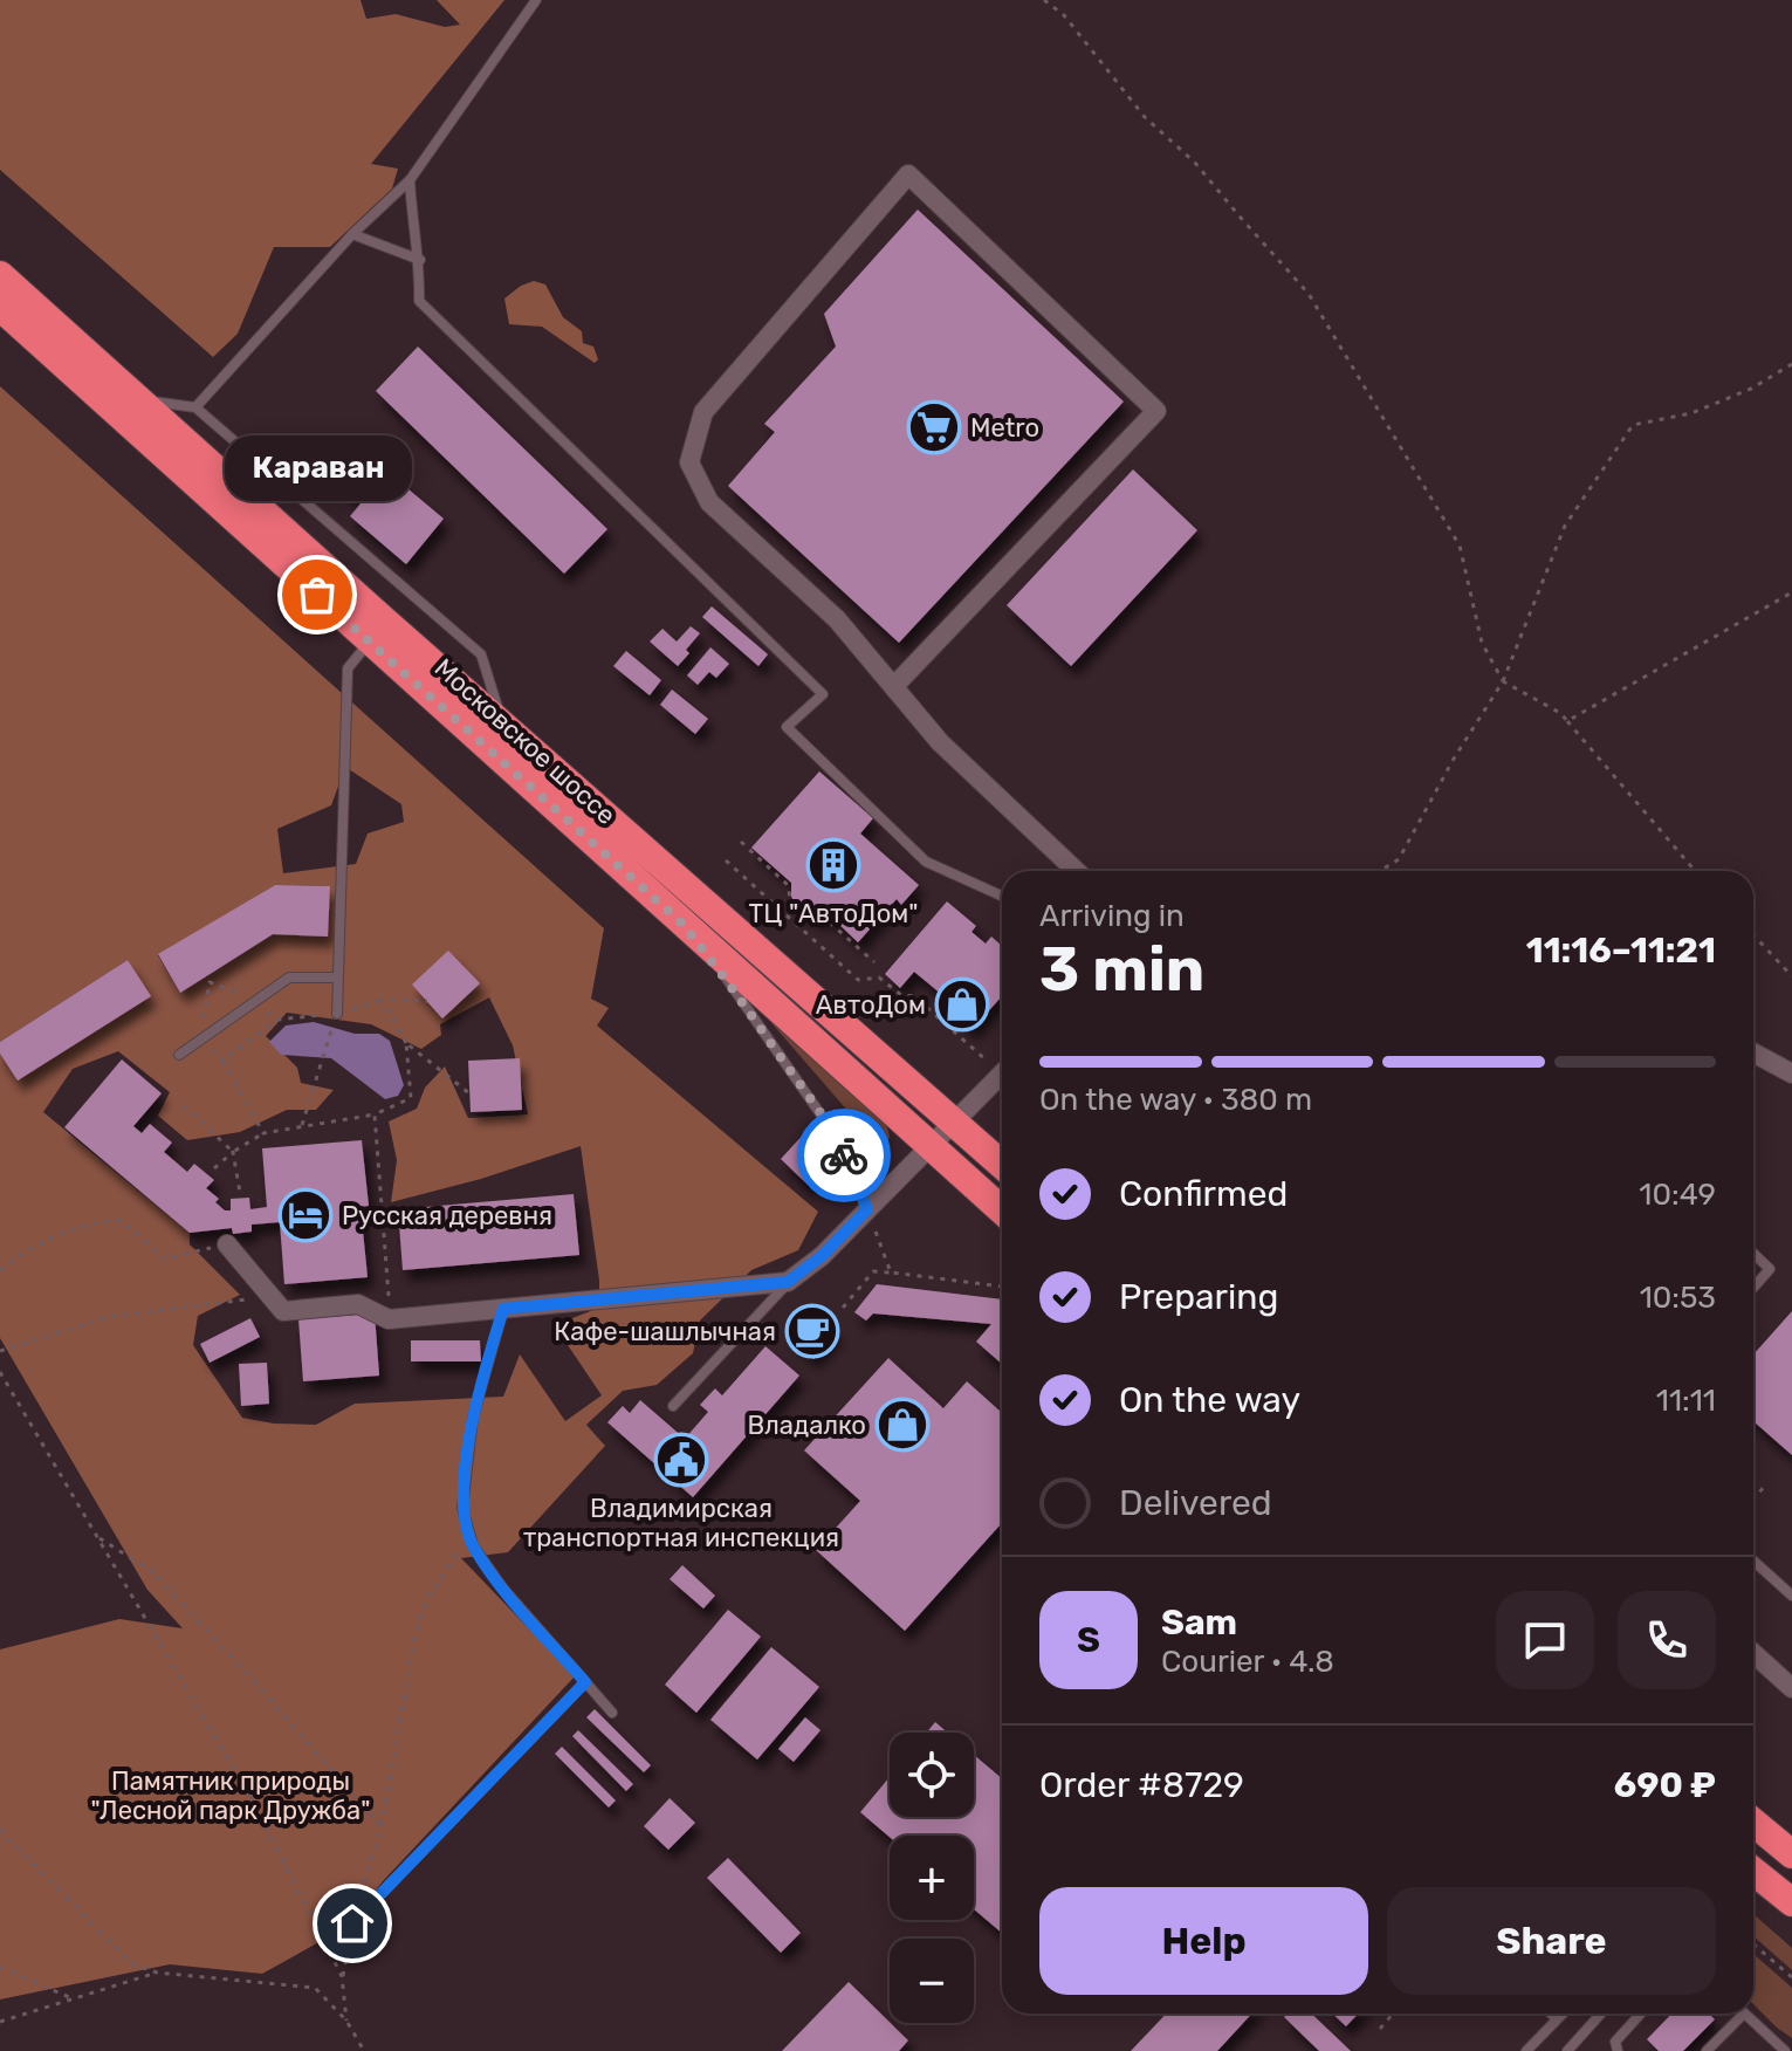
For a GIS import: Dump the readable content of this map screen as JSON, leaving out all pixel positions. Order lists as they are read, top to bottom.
{
  "streets": {
    "highway": ["Московское шоссе"]
  },
  "parks": ["Памятник природы \"Лесной парк Дружба\""],
  "places": {
    "supermarket": ["Metro"],
    "other": ["Караван"],
    "building": ["ТЦ \"АвтоДом\""],
    "shop": ["АвтоДом", "Владалко"],
    "hotel": ["Русская деревня"],
    "cafe": ["Кафе-шашлычная"],
    "public building": ["Владимирская транспортная инспекция"]
  },
  "page": {
    "bubble": "Караван",
    "heading": ["3 min", "Arriving in", "11:16–11:21"],
    "panel": [
      "Sam",
      "Courier · 4.8",
      "Order #8729",
      "690 ₽"
    ],
    "bar": "On the way · 380 m",
    "list": [
      ["Confirmed", "10:49"],
      ["Preparing", "10:53"],
      ["On the way", "11:11"],
      "Delivered"
    ],
    "round": "S",
    "map_buttons": ["+", "−"],
    "buttons": ["Help", "Share"]
  }
}
